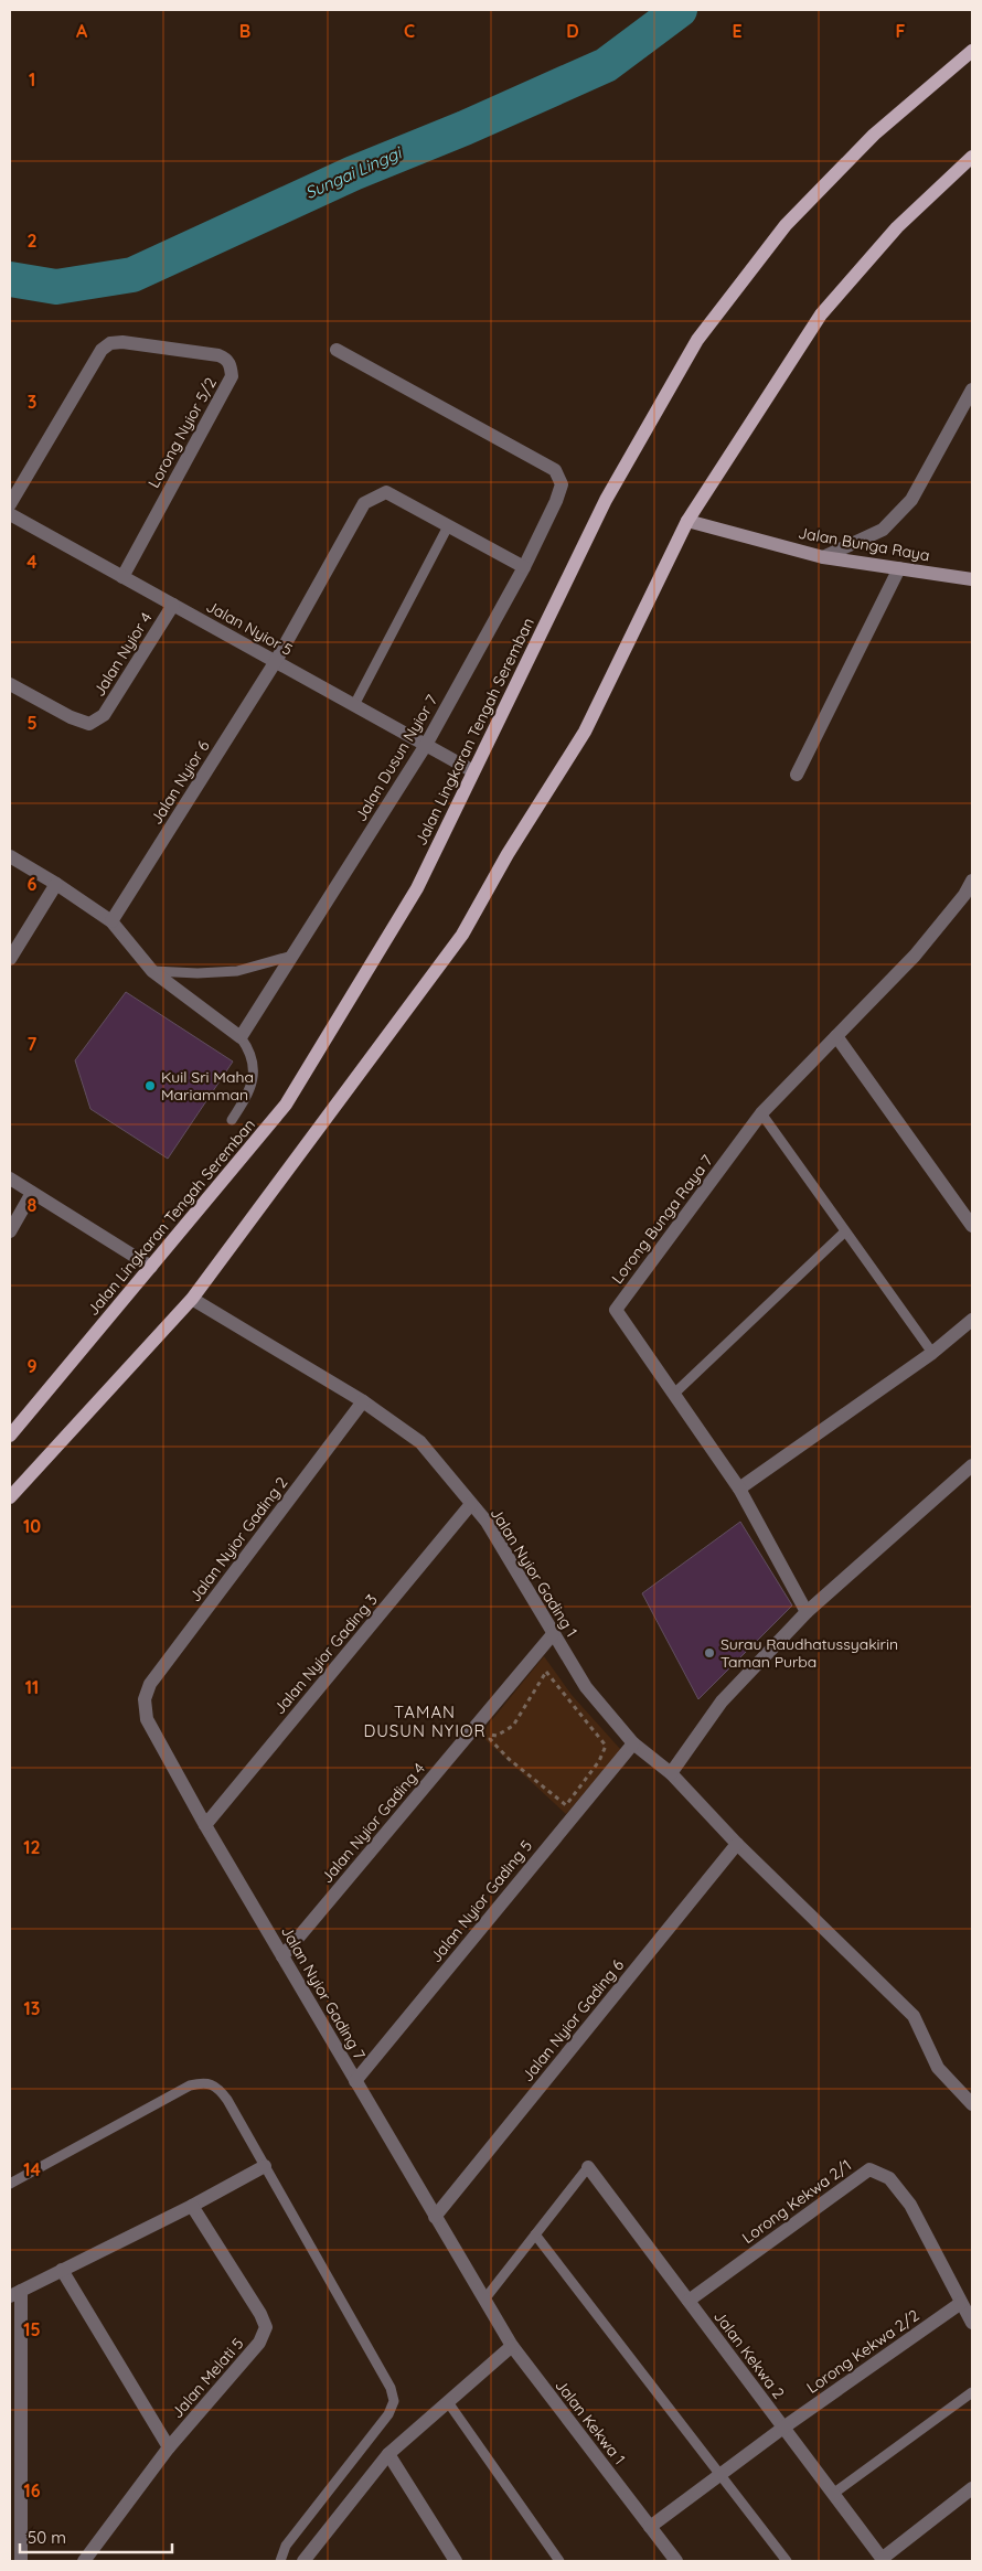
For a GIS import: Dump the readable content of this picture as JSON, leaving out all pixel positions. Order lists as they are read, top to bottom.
{
  "streets": {
    "main road": ["Jalan Lingkaran Tengah Seremban"],
    "street": [
      "Lorong Nyior 5/2",
      "Jalan Bunga Raya",
      "Jalan Nyior 5",
      "Jalan Nyior 4",
      "Jalan Dusun Nyior 7",
      "Jalan Nyior 6",
      "Lorong Bunga Raya 7",
      "Jalan Nyior Gading 2",
      "Jalan Nyior Gading 1",
      "Jalan Nyior Gading 3",
      "Jalan Nyior Gading 4",
      "Jalan Nyior Gading 5",
      "Jalan Nyior Gading 7",
      "Jalan Nyior Gading 6",
      "Lorong Kekwa 2/1",
      "Lorong Kekwa 2/2",
      "Jalan Kekwa 2",
      "Jalan Melati 5",
      "Jalan Kekwa 1"
    ]
  },
  "crossings": [
    ["Lorong Nyior 5/2", "Jalan Nyior 5"],
    ["Jalan Nyior 5", "Jalan Nyior 4"],
    ["Jalan Nyior 5", "Jalan Lingkaran Tengah Seremban"],
    ["Jalan Nyior 5", "Jalan Dusun Nyior 7"],
    ["Jalan Nyior 5", "Jalan Nyior 6"],
    ["Jalan Nyior Gading 2", "Jalan Nyior Gading 1"],
    ["Jalan Nyior Gading 2", "Jalan Nyior Gading 7"],
    ["Jalan Nyior Gading 1", "Jalan Nyior Gading 3"],
    ["Jalan Nyior Gading 1", "Jalan Nyior Gading 4"],
    ["Jalan Nyior Gading 1", "Jalan Nyior Gading 5"],
    ["Jalan Nyior Gading 1", "Jalan Nyior Gading 6"],
    ["Jalan Nyior Gading 3", "Jalan Nyior Gading 7"],
    ["Jalan Nyior Gading 4", "Jalan Nyior Gading 7"],
    ["Jalan Nyior Gading 5", "Jalan Nyior Gading 7"],
    ["Jalan Nyior Gading 7", "Jalan Nyior Gading 6"],
    ["Jalan Nyior Gading 7", "Jalan Kekwa 1"],
    ["Lorong Kekwa 2/1", "Lorong Kekwa 2/2"],
    ["Lorong Kekwa 2/1", "Jalan Kekwa 2"],
    ["Lorong Kekwa 2/2", "Jalan Kekwa 2"],
    ["Lorong Kekwa 2/2", "Jalan Kekwa 1"]
  ],
  "districts": ["TAMAN DUSUN NYIOR"],
  "water": ["Sungai Linggi"],
  "places": ["Kuil Sri Maha Mariamman", "Surau Raudhatussyakirin Taman Purba"],
  "scale_bar": "50 m",
  "grid": {
    "columns": [
      "A",
      "B",
      "C",
      "D",
      "E",
      "F"
    ],
    "rows": [
      "1",
      "2",
      "3",
      "4",
      "5",
      "6",
      "7",
      "8",
      "9",
      "10",
      "11",
      "12",
      "13",
      "14",
      "15",
      "16"
    ]
  }
}
